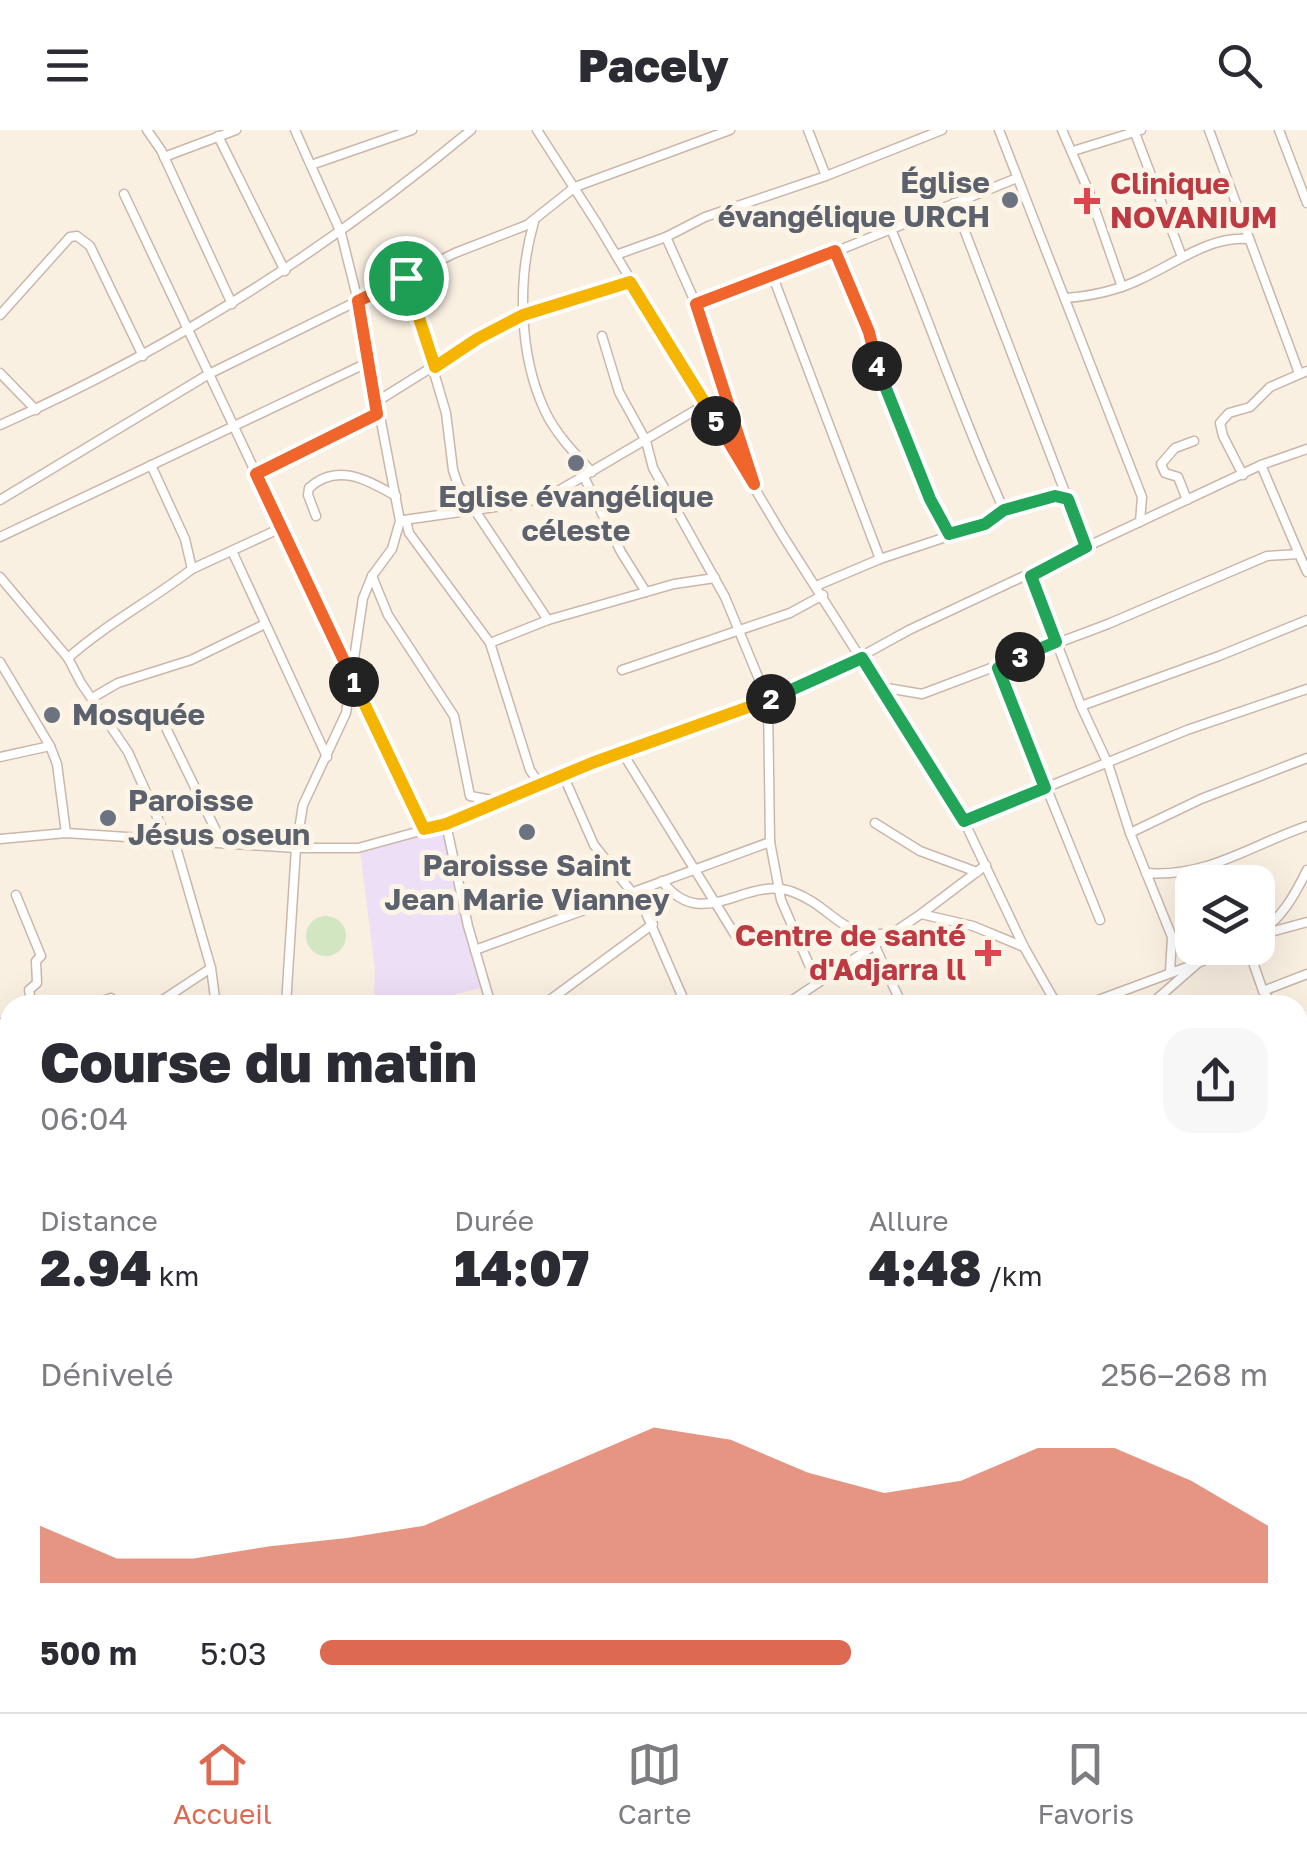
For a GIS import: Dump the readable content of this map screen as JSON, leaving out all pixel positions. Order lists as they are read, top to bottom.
{
  "places": {
    "other": [
      "Église évangélique URCH",
      "Eglise évangélique céleste",
      "Mosquée",
      "Paroisse Jésus oseun",
      "Paroisse Saint Jean Marie Vianney"
    ],
    "health": ["Clinique NOVANIUM", "Centre de santé d'Adjarra ll"]
  },
  "page": {
    "header": "Pacely",
    "pins": [
      "4",
      "5",
      "3",
      "1",
      "2"
    ],
    "heading": ["Course du matin", "06:04"],
    "stats": [
      ["Distance", "2.94 km"],
      ["Durée", "14:07"],
      ["Allure", "4:48 /km"]
    ],
    "chart": ["Dénivelé", "256–268 m"],
    "list": [
      {
        "name": "500 m",
        "note": "5:03"
      }
    ],
    "tabs": ["Accueil", "Carte", "Favoris"]
  }
}
